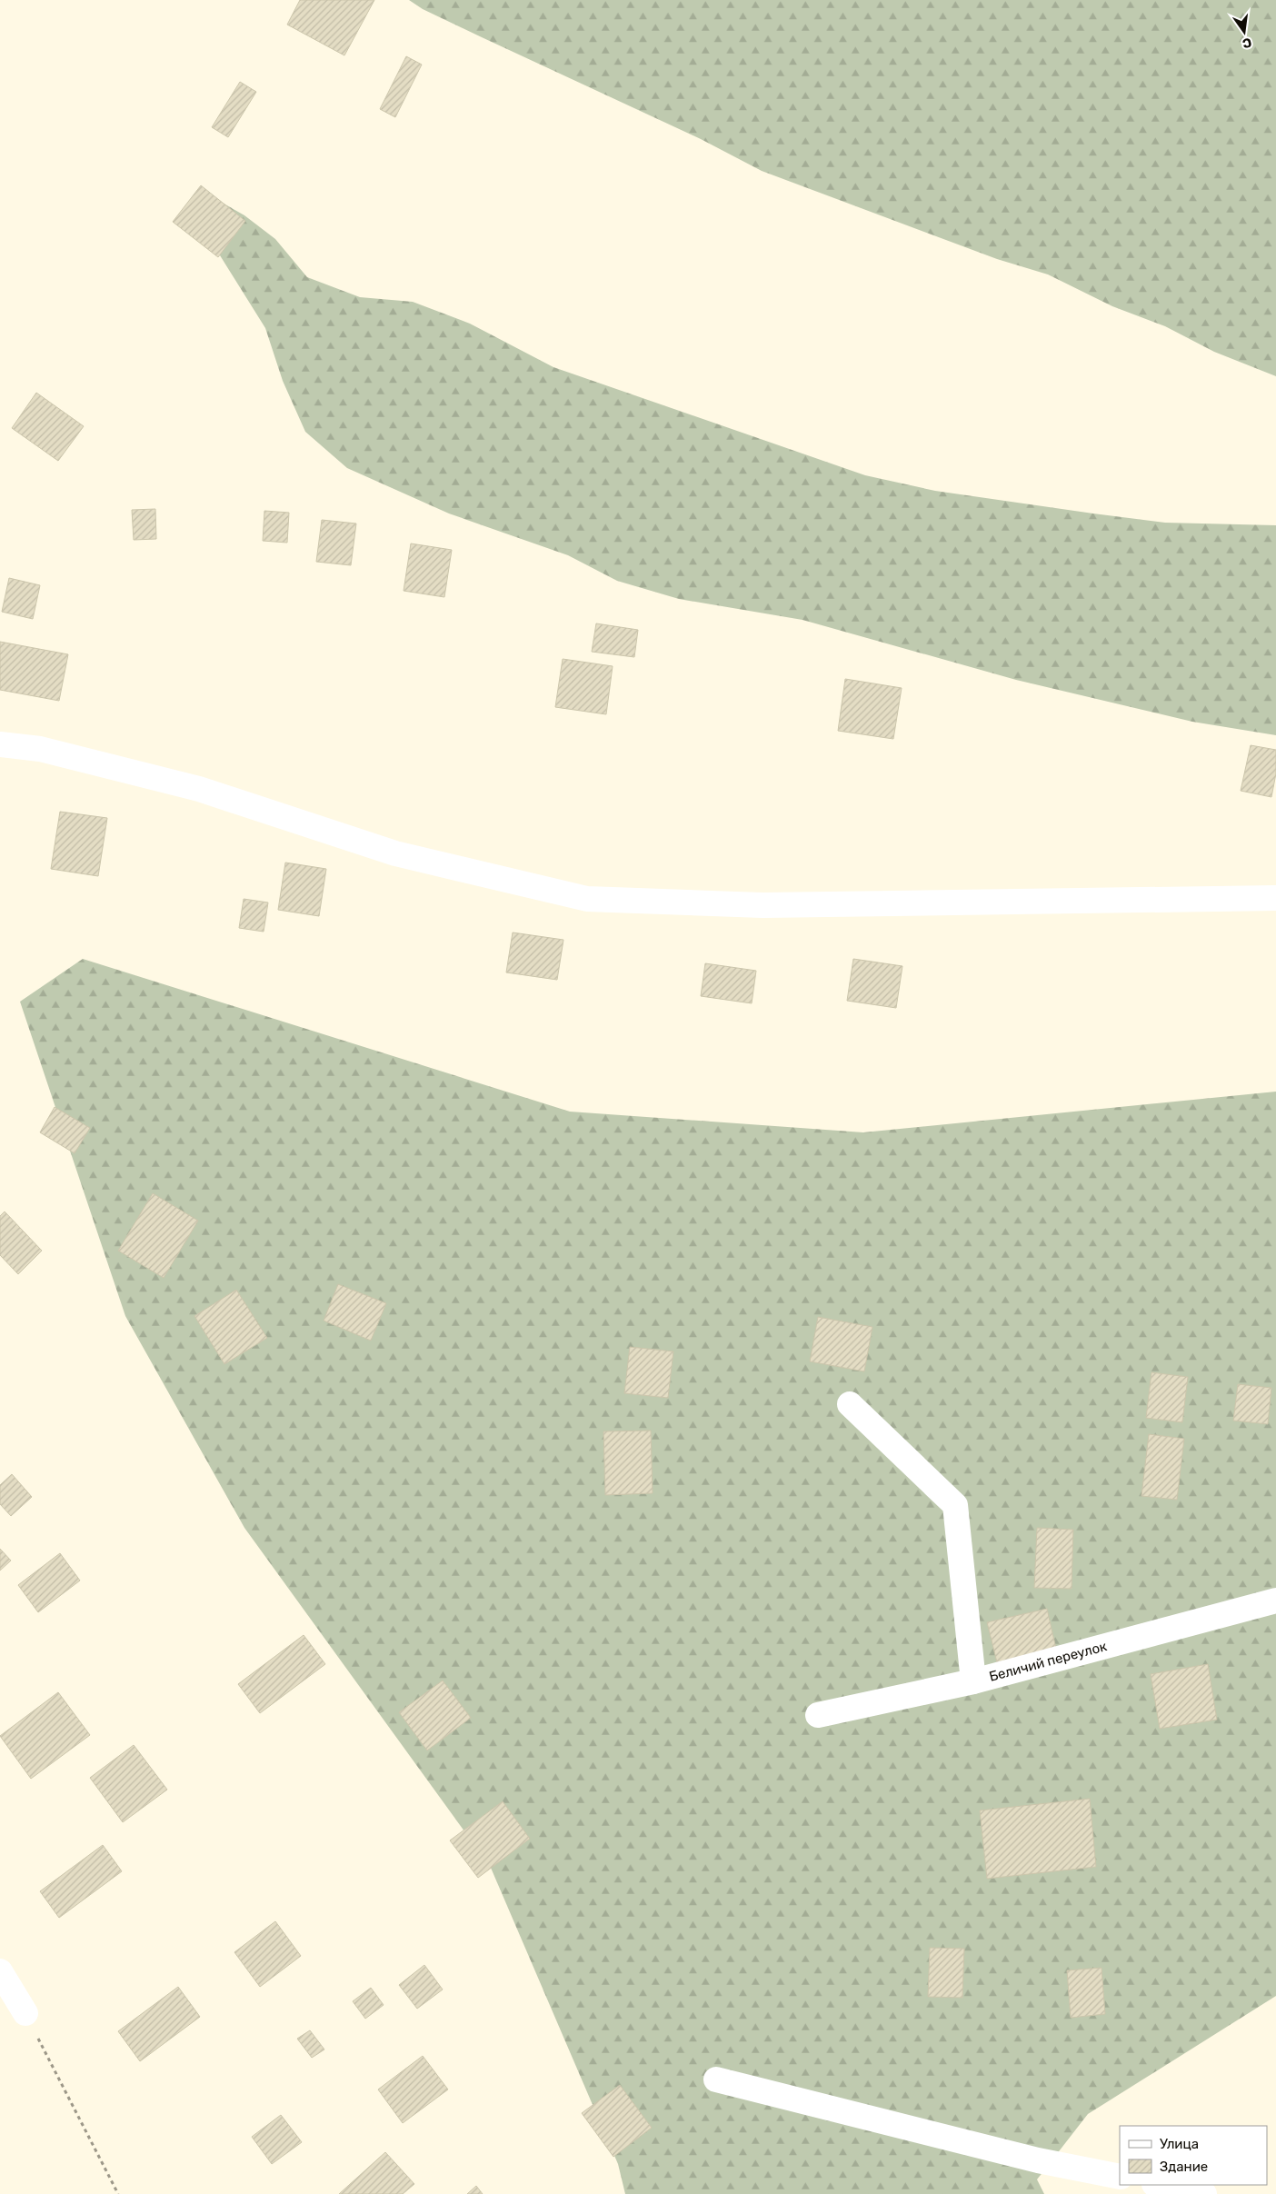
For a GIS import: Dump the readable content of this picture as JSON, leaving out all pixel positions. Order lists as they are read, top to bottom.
{
  "streets": {
    "street": ["Беличий переулок"]
  },
  "legend": ["Улица", "Здание"],
  "north": "bottom"
}
